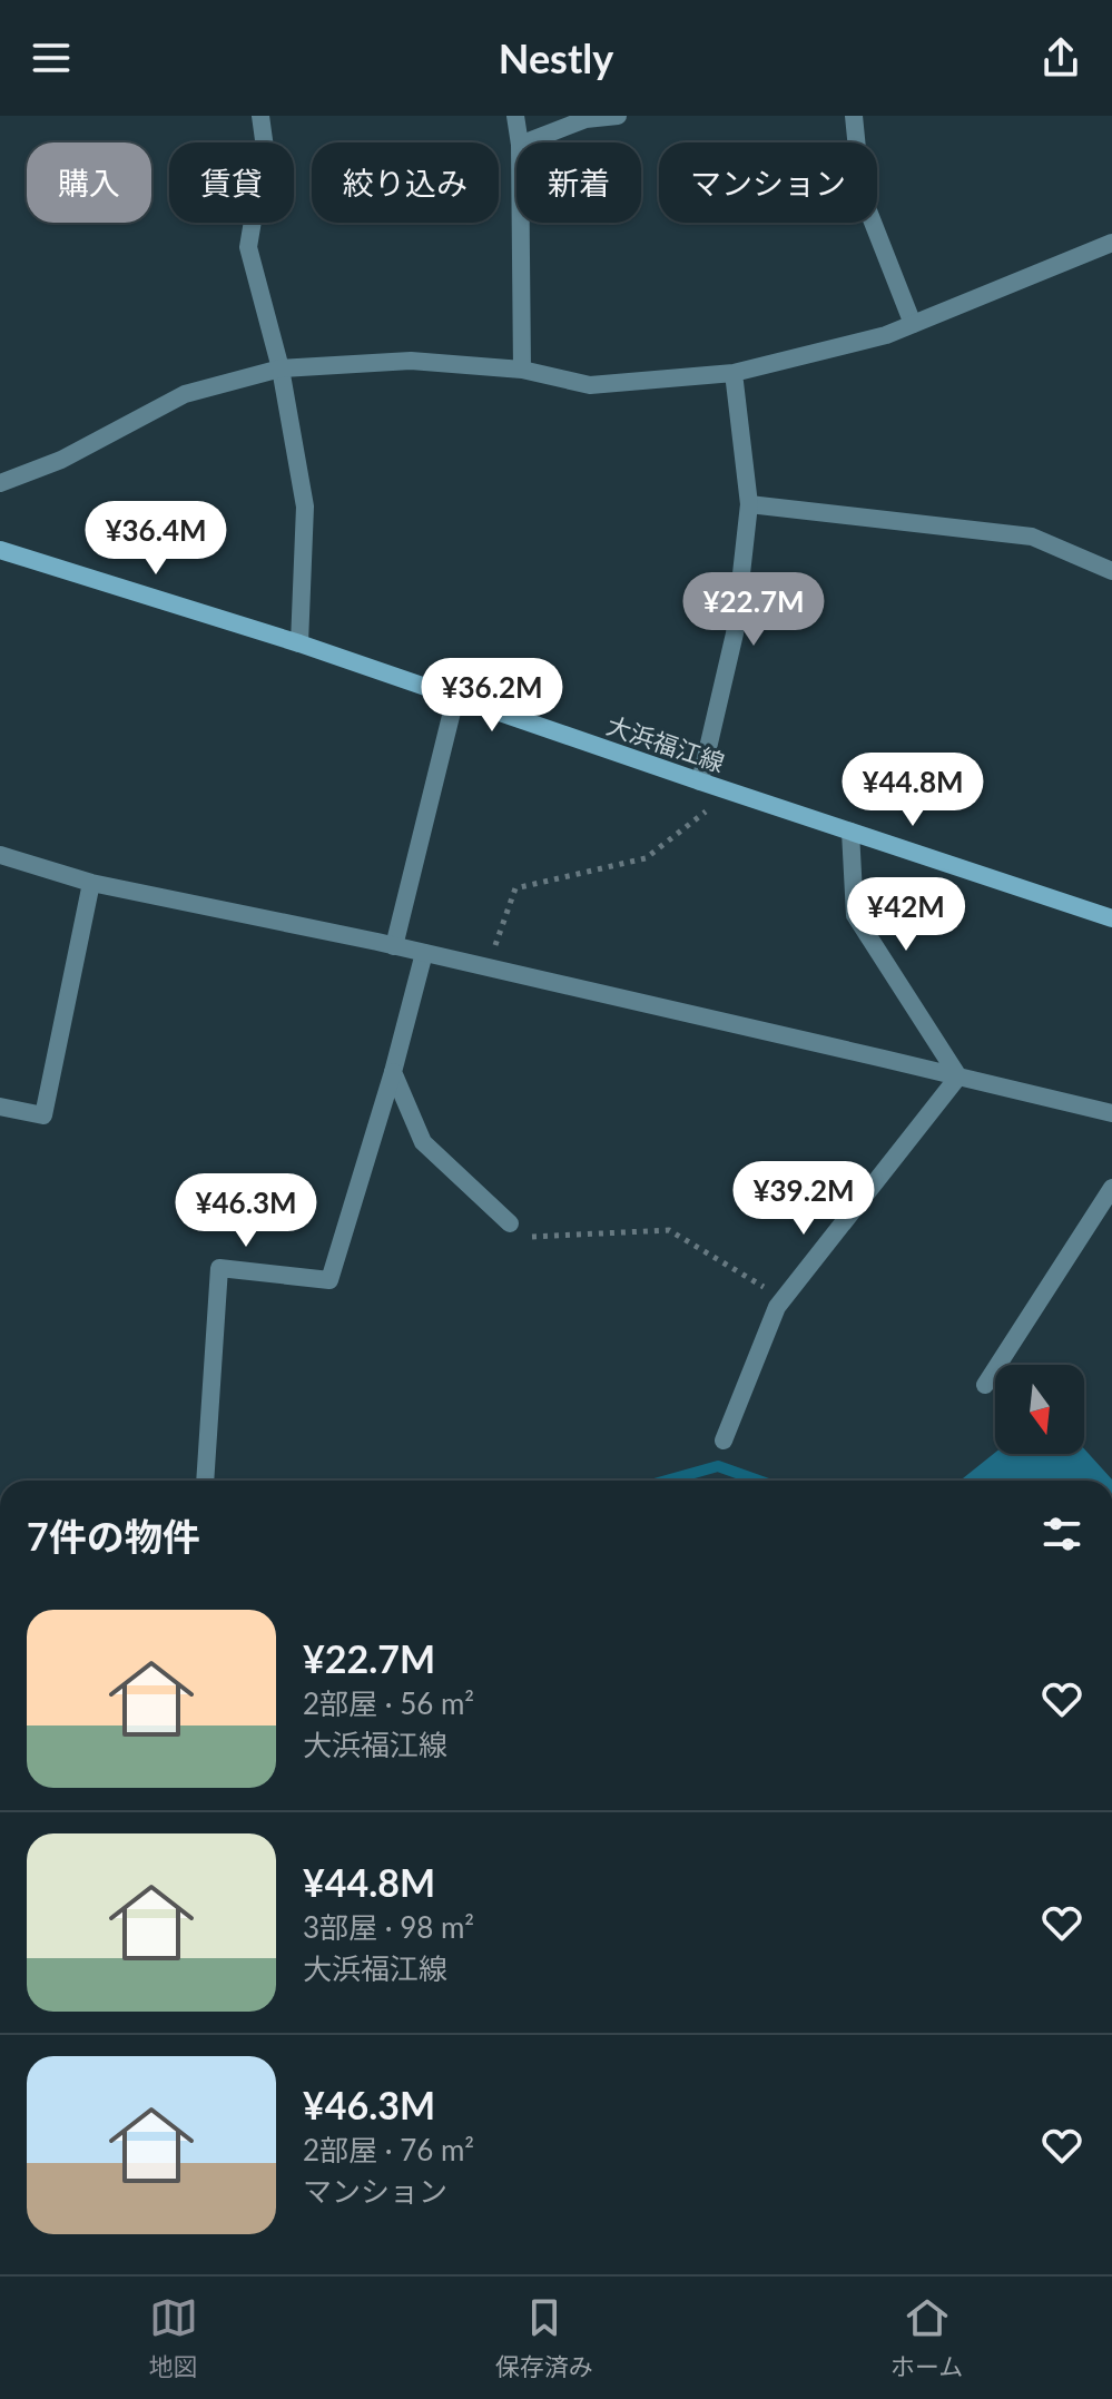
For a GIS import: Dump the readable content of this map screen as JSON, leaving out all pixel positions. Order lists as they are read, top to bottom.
{
  "streets": {
    "main road": ["大浜福江線"]
  },
  "north": "bottom",
  "page": {
    "header": "Nestly",
    "chip": [
      "購入",
      "賃貸",
      "絞り込み",
      "新着",
      "マンション"
    ],
    "price": [
      "¥36.4M",
      "¥22.7M",
      "¥36.2M",
      "¥44.8M",
      "¥42M",
      "¥39.2M",
      "¥46.3M"
    ],
    "heading": "7件の物件",
    "list": [
      {
        "name": "¥22.7M",
        "note": "2部屋 · 56 m² · 大浜福江線"
      },
      {
        "name": "¥44.8M",
        "note": "3部屋 · 98 m² · 大浜福江線"
      },
      {
        "name": "¥46.3M",
        "note": "2部屋 · 76 m² · マンション"
      }
    ],
    "tabs": ["地図", "保存済み", "ホーム"]
  }
}
